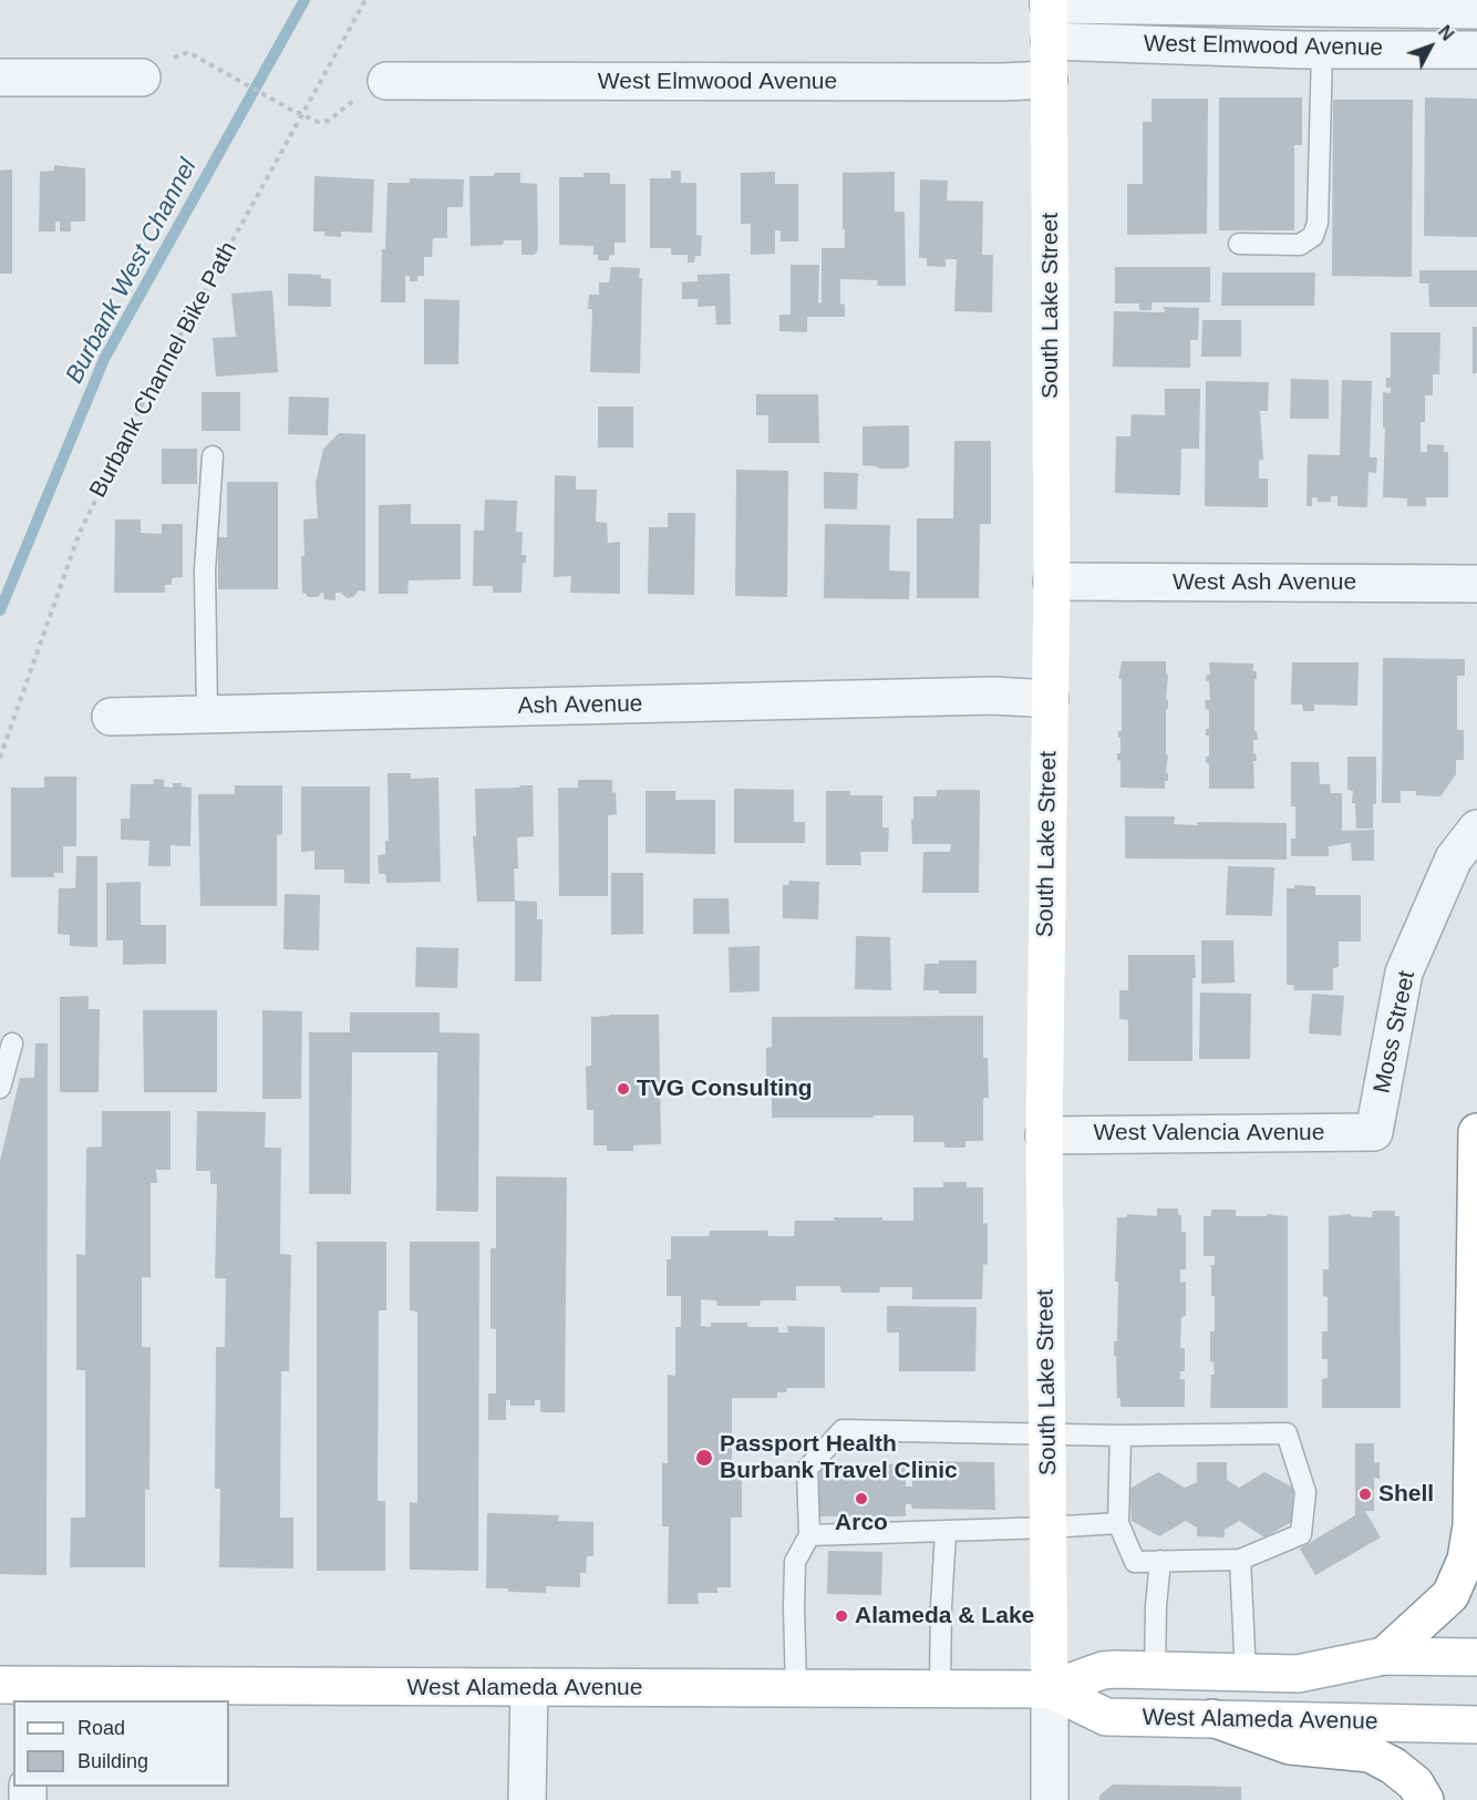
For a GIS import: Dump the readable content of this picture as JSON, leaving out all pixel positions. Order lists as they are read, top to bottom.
{
  "streets": {
    "main road": ["South Lake Street", "West Alameda Avenue"],
    "street": [
      "West Elmwood Avenue",
      "West Ash Avenue",
      "Ash Avenue",
      "Moss Street",
      "West Valencia Avenue"
    ],
    "path": ["Burbank Channel Bike Path"]
  },
  "crossings": [
    ["West Elmwood Avenue", "South Lake Street"],
    ["South Lake Street", "West Ash Avenue"],
    ["South Lake Street", "Ash Avenue"],
    ["South Lake Street", "West Valencia Avenue"],
    ["South Lake Street", "West Alameda Avenue"],
    ["Moss Street", "West Valencia Avenue"]
  ],
  "water": ["Burbank West Channel"],
  "places": [
    "TVG Consulting",
    "Passport Health Burbank Travel Clinic",
    "Shell",
    "Arco",
    "Alameda & Lake"
  ],
  "legend": ["Road", "Building"],
  "north": "top right"
}
